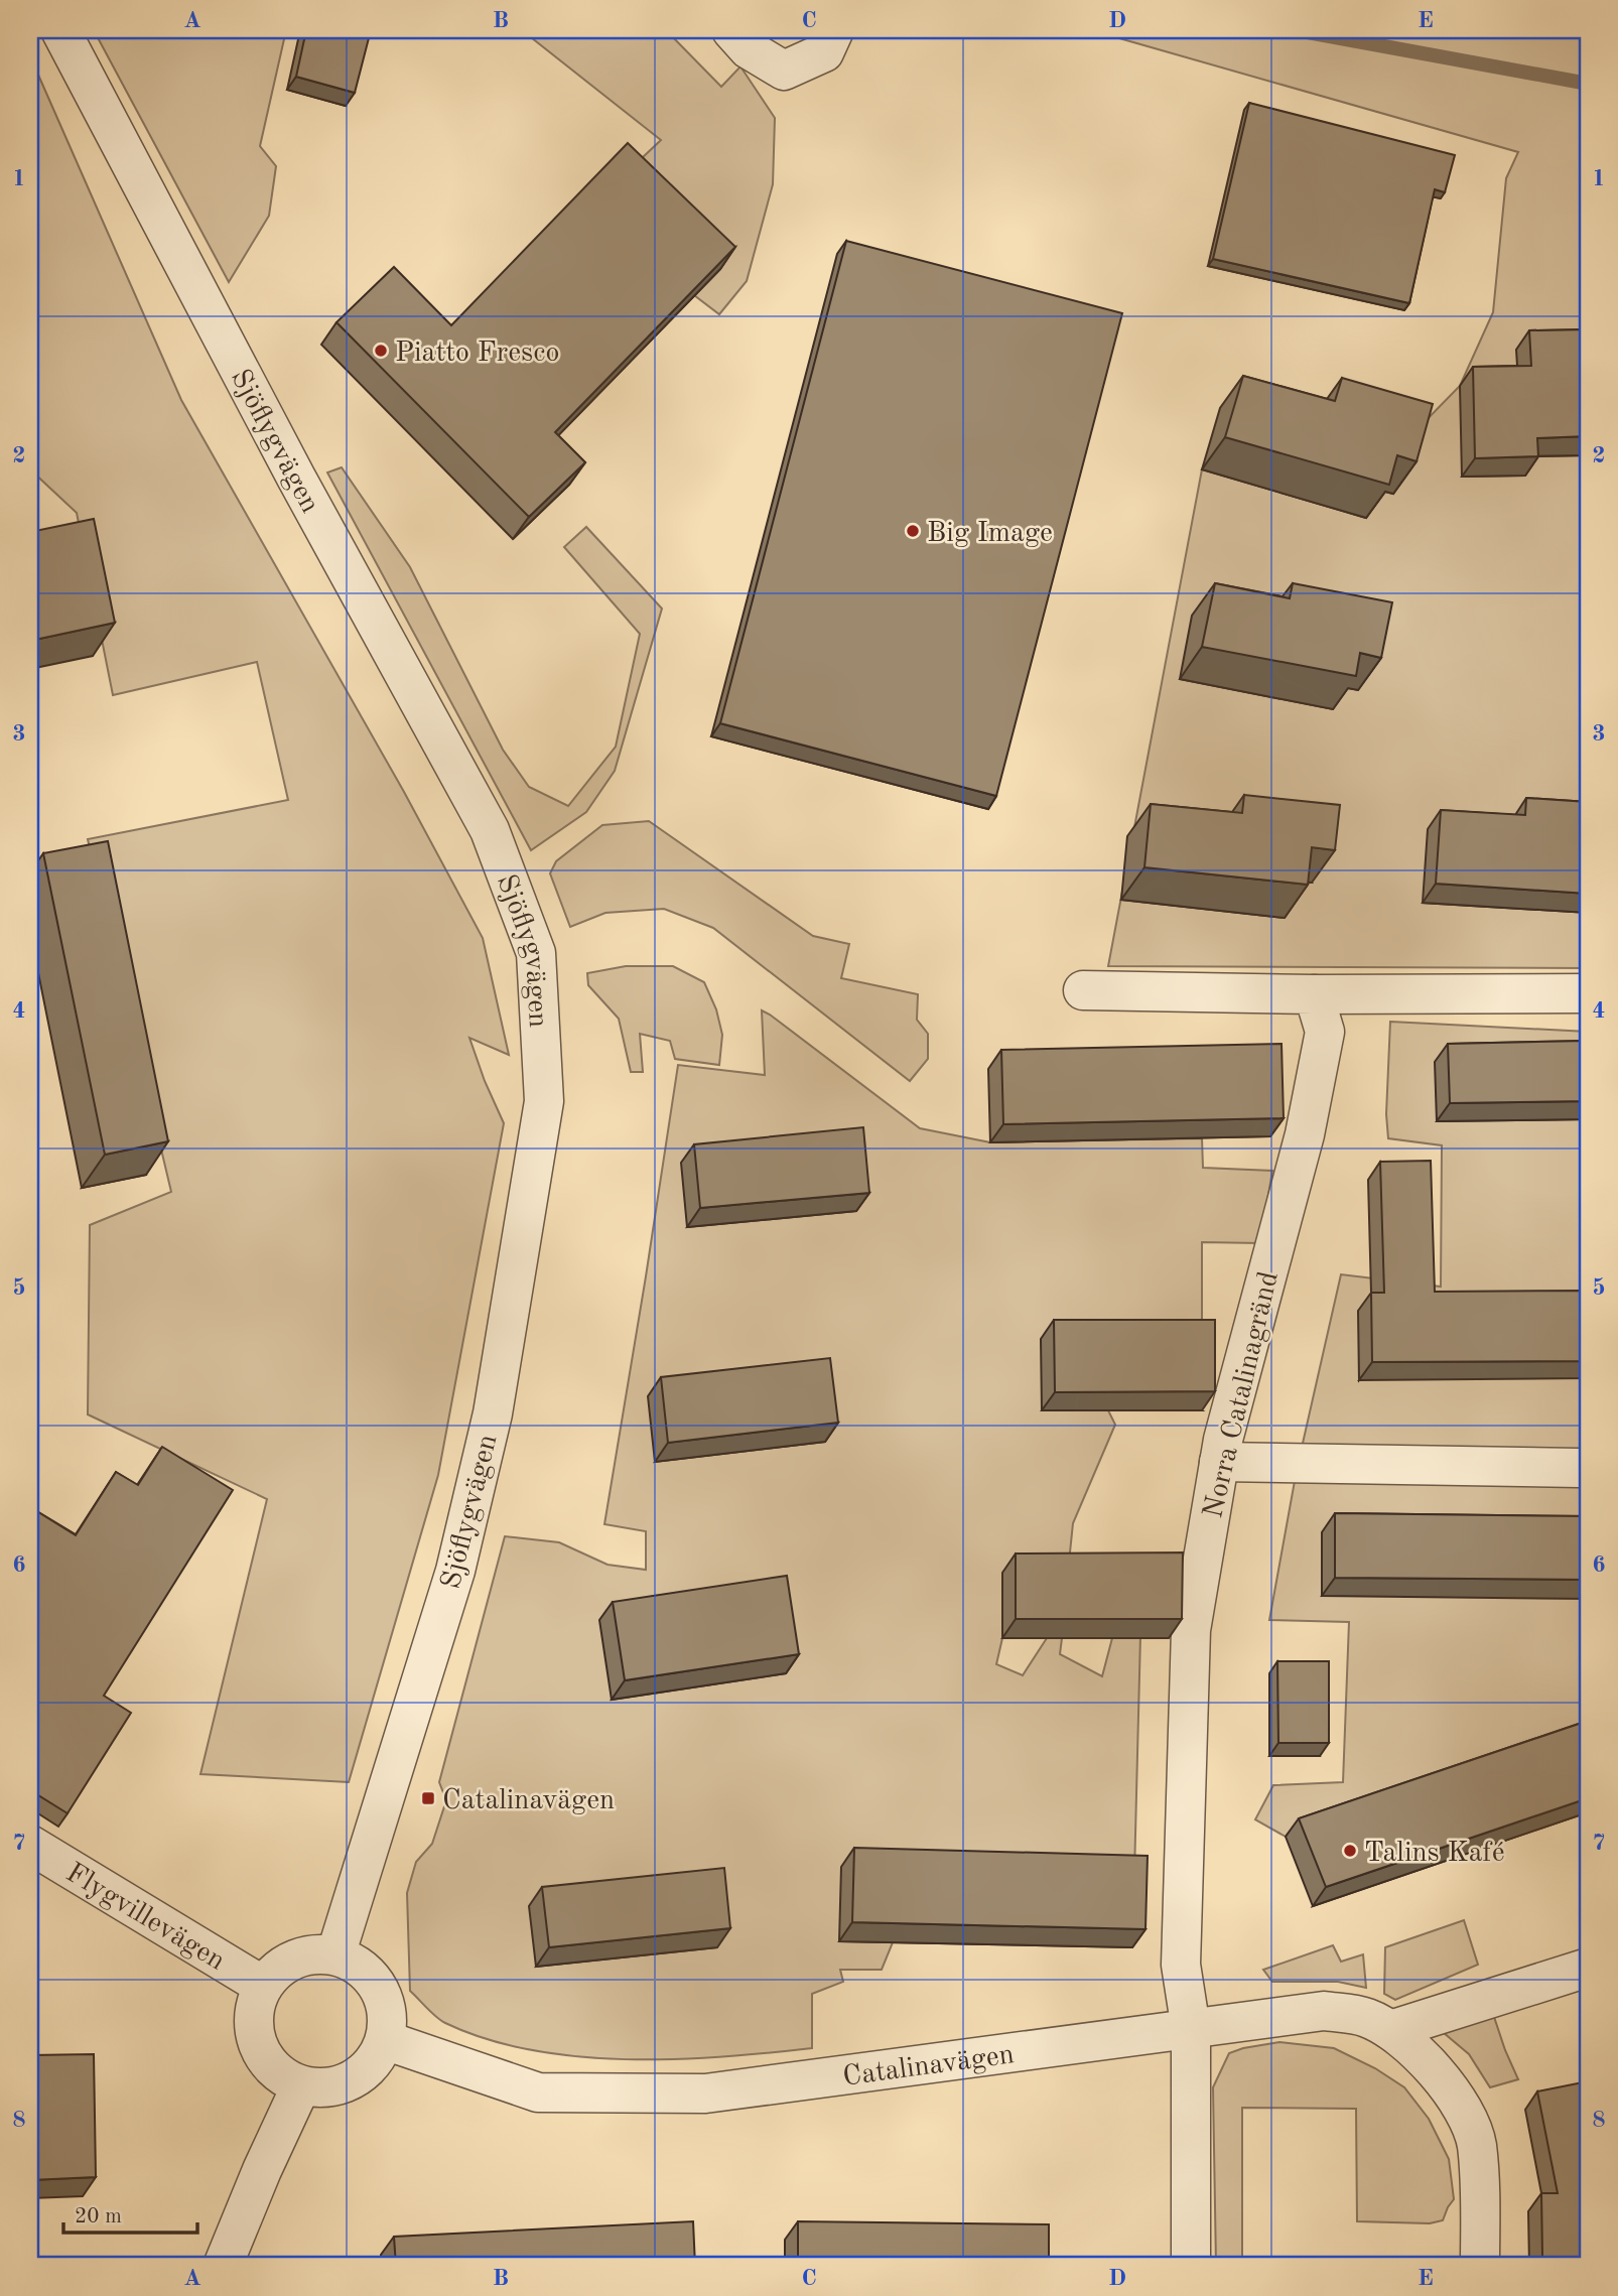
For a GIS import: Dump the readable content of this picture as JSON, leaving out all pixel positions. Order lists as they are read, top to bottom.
{
  "streets": {
    "street": [
      "Sjöflygvägen",
      "Norra Catalinagränd",
      "Flygvillevägen",
      "Catalinavägen"
    ]
  },
  "crossings": [
    ["Sjöflygvägen", "Flygvillevägen"],
    ["Sjöflygvägen", "Catalinavägen"],
    ["Norra Catalinagränd", "Catalinavägen"],
    ["Flygvillevägen", "Catalinavägen"]
  ],
  "places": {
    "other": ["Piatto Fresco", "Big Image", "Talins Kafé"],
    "transit": ["Catalinavägen"]
  },
  "scale_bar": "20 m",
  "grid": {
    "columns": [
      "A",
      "B",
      "C",
      "D",
      "E"
    ],
    "rows": [
      "1",
      "2",
      "3",
      "4",
      "5",
      "6",
      "7",
      "8"
    ]
  }
}
